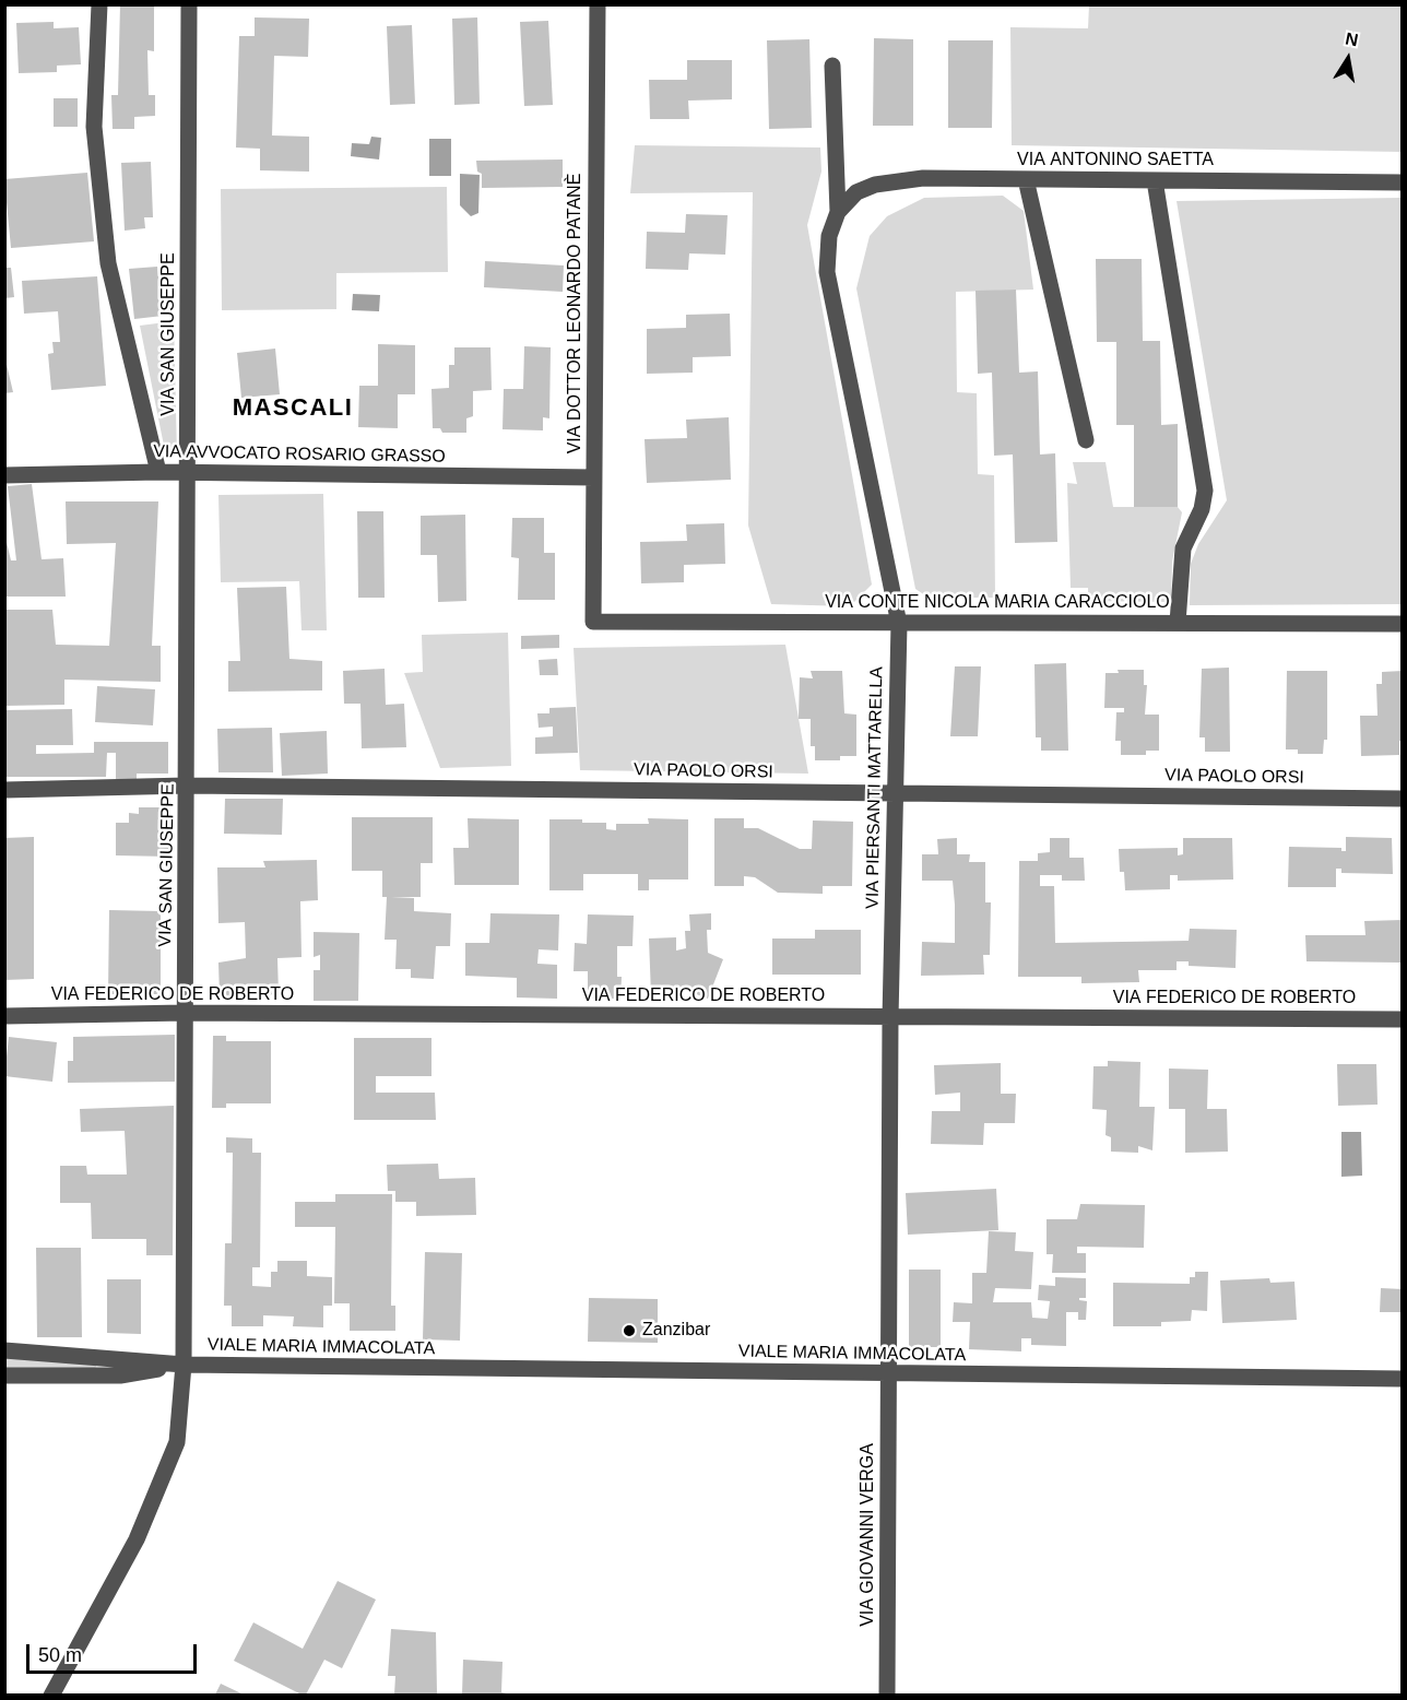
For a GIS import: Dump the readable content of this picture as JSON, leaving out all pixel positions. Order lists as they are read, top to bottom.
{
  "streets": {
    "street": [
      "VIA ANTONINO SAETTA",
      "VIA DOTTOR LEONARDO PATANÈ",
      "VIA SAN GIUSEPPE",
      "VIA AVVOCATO ROSARIO GRASSO",
      "VIA CONTE NICOLA MARIA CARACCIOLO",
      "VIA PAOLO ORSI",
      "VIA PIERSANTI MATTARELLA",
      "VIA FEDERICO DE ROBERTO",
      "VIALE MARIA IMMACOLATA",
      "VIA GIOVANNI VERGA"
    ]
  },
  "crossings": [
    ["VIA ANTONINO SAETTA", "VIA PIERSANTI MATTARELLA"],
    ["VIA DOTTOR LEONARDO PATANÈ", "VIA AVVOCATO ROSARIO GRASSO"],
    ["VIA DOTTOR LEONARDO PATANÈ", "VIA CONTE NICOLA MARIA CARACCIOLO"],
    ["VIA SAN GIUSEPPE", "VIA AVVOCATO ROSARIO GRASSO"],
    ["VIA SAN GIUSEPPE", "VIA PAOLO ORSI"],
    ["VIA SAN GIUSEPPE", "VIA FEDERICO DE ROBERTO"],
    ["VIA SAN GIUSEPPE", "VIALE MARIA IMMACOLATA"],
    ["VIA CONTE NICOLA MARIA CARACCIOLO", "VIA PIERSANTI MATTARELLA"],
    ["VIA PAOLO ORSI", "VIA PIERSANTI MATTARELLA"],
    ["VIA PIERSANTI MATTARELLA", "VIA FEDERICO DE ROBERTO"],
    ["VIA PIERSANTI MATTARELLA", "VIALE MARIA IMMACOLATA"],
    ["VIA PIERSANTI MATTARELLA", "VIA GIOVANNI VERGA"],
    ["VIALE MARIA IMMACOLATA", "VIA GIOVANNI VERGA"]
  ],
  "districts": ["MASCALI"],
  "places": ["Zanzibar"],
  "scale_bar": "50 m",
  "north": "top"
}
